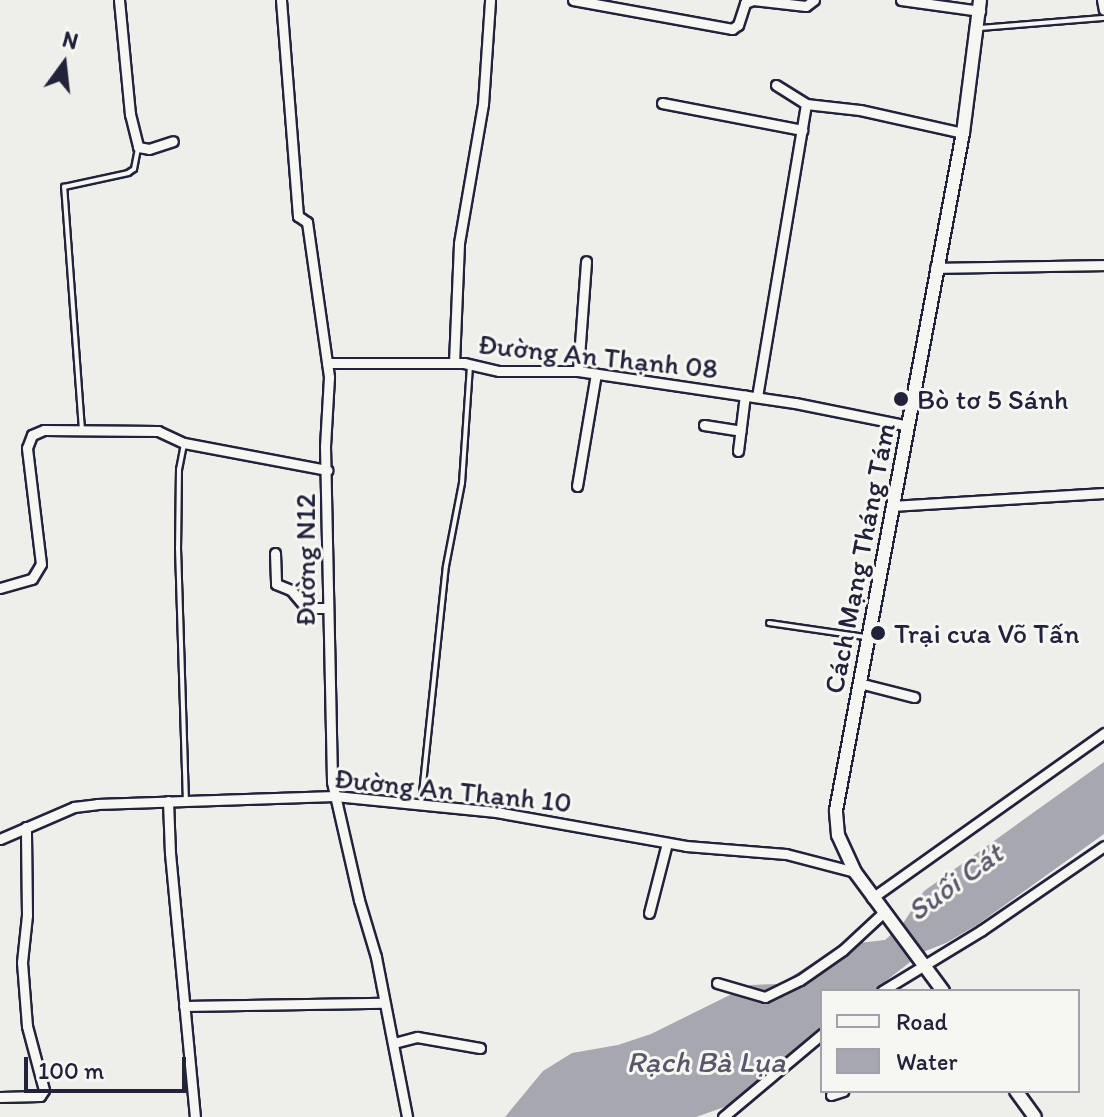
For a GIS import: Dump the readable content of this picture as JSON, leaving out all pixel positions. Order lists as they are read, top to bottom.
{
  "streets": {
    "main road": ["Cách Mạng Tháng Tám"],
    "street": ["Đường An Thạnh 08", "Đường N12", "Đường An Thạnh 10"]
  },
  "crossings": [
    ["Đường An Thạnh 08", "Cách Mạng Tháng Tám"],
    ["Đường An Thạnh 08", "Đường N12"],
    ["Cách Mạng Tháng Tám", "Đường An Thạnh 10"],
    ["Đường N12", "Đường An Thạnh 10"]
  ],
  "water": ["Suối Cát", "Rạch Bà Lụa"],
  "places": ["Bò tơ 5 Sánh", "Trại cưa Võ Tấn"],
  "legend": ["Road", "Water"],
  "scale_bar": "100 m",
  "north": "top"
}
